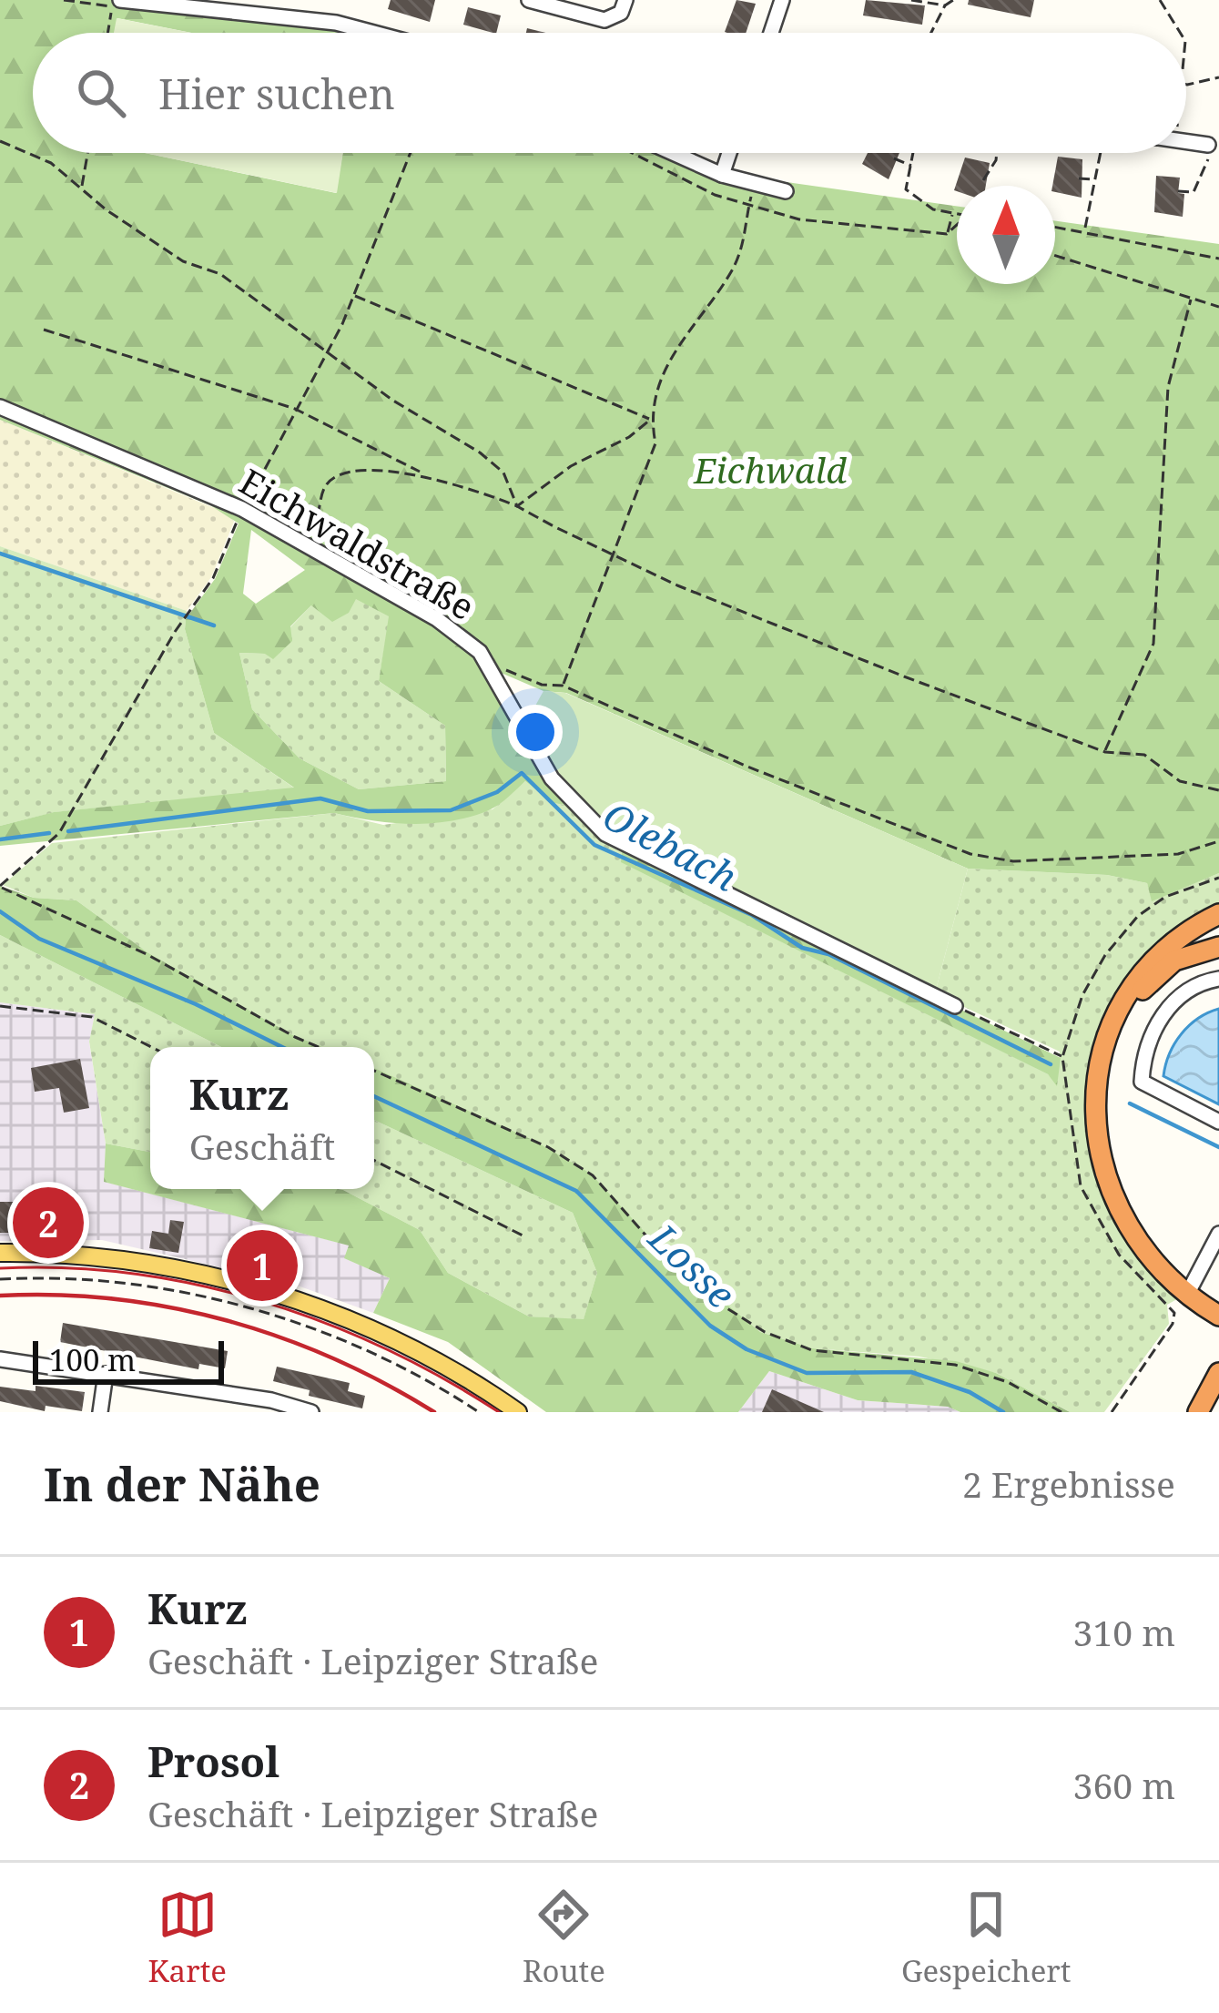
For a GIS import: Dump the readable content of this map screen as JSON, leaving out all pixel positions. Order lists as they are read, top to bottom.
{
  "streets": {
    "street": ["Eichwaldstraße"]
  },
  "water": ["Olebach", "Losse"],
  "parks": ["Eichwald"],
  "scale_bar": "100 m",
  "north": "top",
  "page": {
    "search": "Hier suchen",
    "popup": ["Kurz", "Geschäft"],
    "pins": ["2", "1"],
    "scale": "100 m",
    "heading": ["In der Nähe", "2 Ergebnisse"],
    "list": [
      {
        "mark": "1",
        "name": "Kurz",
        "note": "Geschäft · Leipziger Straße",
        "value": "310 m"
      },
      {
        "mark": "2",
        "name": "Prosol",
        "note": "Geschäft · Leipziger Straße",
        "value": "360 m"
      }
    ],
    "nav": ["Karte", "Route", "Gespeichert"]
  }
}
